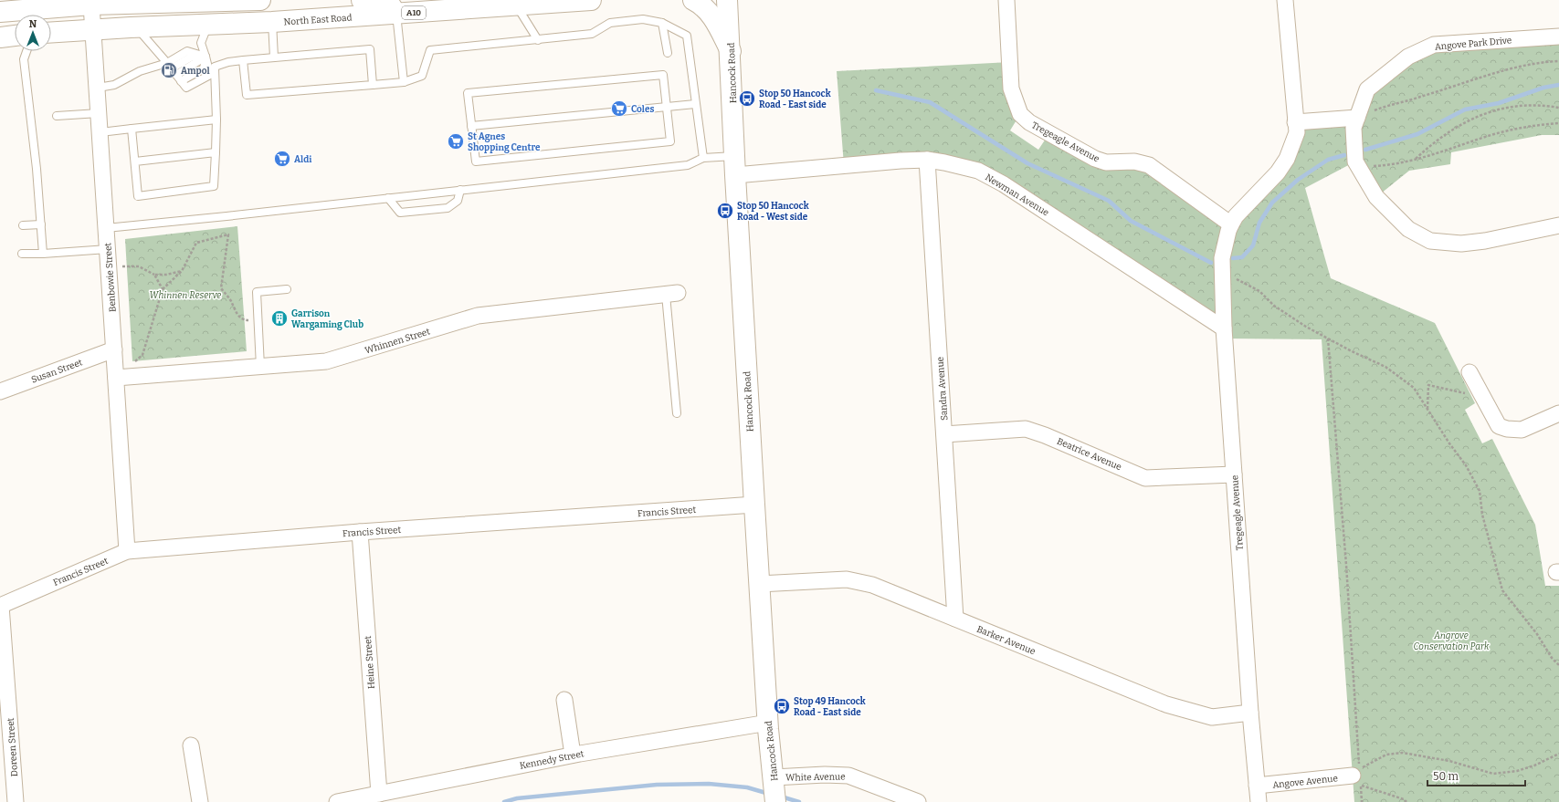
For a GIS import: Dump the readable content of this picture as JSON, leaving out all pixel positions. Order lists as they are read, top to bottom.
{
  "streets": {
    "main road": ["A10", "North East Road", "Hancock Road"],
    "street": [
      "Angove Park Drive",
      "Tregeagle Avenue",
      "Newman Avenue",
      "Benbowie Street",
      "Whinnen Street",
      "Susan Street",
      "Sandra Avenue",
      "Beatrice Avenue",
      "Francis Street",
      "Barker Avenue",
      "Heine Street",
      "Doreen Street",
      "Kennedy Street",
      "White Avenue",
      "Angove Avenue"
    ]
  },
  "crossings": [
    ["North East Road", "Benbowie Street"],
    ["Hancock Road", "Newman Avenue"],
    ["Hancock Road", "Francis Street"],
    ["Hancock Road", "Barker Avenue"],
    ["Hancock Road", "Kennedy Street"],
    ["Hancock Road", "White Avenue"],
    ["Tregeagle Avenue", "Newman Avenue"],
    ["Tregeagle Avenue", "Beatrice Avenue"],
    ["Tregeagle Avenue", "Barker Avenue"],
    ["Tregeagle Avenue", "Angove Avenue"],
    ["Newman Avenue", "Sandra Avenue"],
    ["Benbowie Street", "Whinnen Street"],
    ["Benbowie Street", "Susan Street"],
    ["Benbowie Street", "Francis Street"],
    ["Sandra Avenue", "Beatrice Avenue"],
    ["Sandra Avenue", "Barker Avenue"],
    ["Francis Street", "Heine Street"],
    ["Francis Street", "Doreen Street"],
    ["Heine Street", "Kennedy Street"]
  ],
  "parks": ["Whinnen Reserve", "Angrove Conservation Park"],
  "places": {
    "fuel station": ["Ampol"],
    "bus stop": ["Stop 50 Hancock Road - East side", "Stop 50 Hancock Road - West side", "Stop 49 Hancock Road - East side"],
    "supermarket": ["Coles", "St Agnes Shopping Centre", "Aldi"],
    "building": ["Garrison Wargaming Club"]
  },
  "scale_bar": "50 m",
  "north": "top"
}
